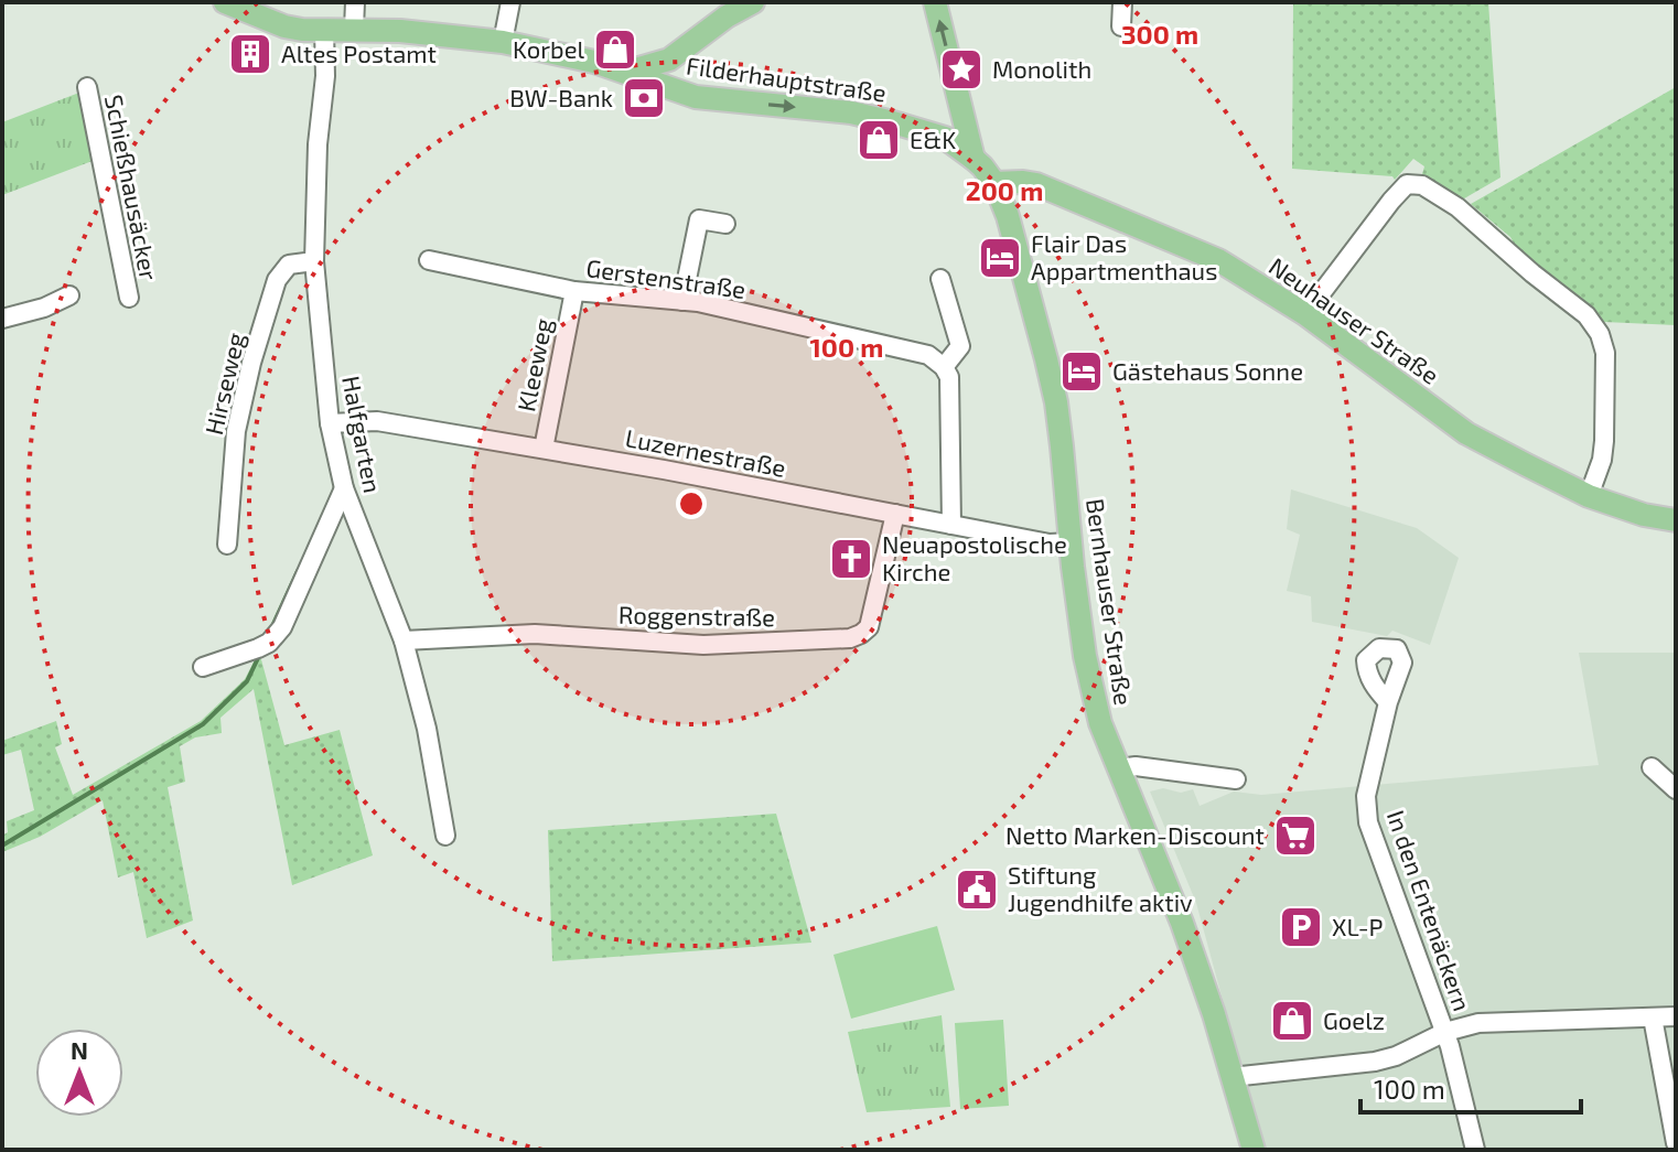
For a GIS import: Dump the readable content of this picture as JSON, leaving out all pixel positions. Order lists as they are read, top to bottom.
{
  "streets": {
    "main road": ["Filderhauptstraße", "Neuhauser Straße", "Bernhauser Straße"],
    "street": [
      "Schießhausäcker",
      "Gerstenstraße",
      "Kleeweg",
      "Hirseweg",
      "Halfgarten",
      "Luzernestraße",
      "Roggenstraße",
      "In den Entenäckern"
    ]
  },
  "crossings": [
    ["Filderhauptstraße", "Halfgarten"],
    ["Filderhauptstraße", "Bernhauser Straße"],
    ["Gerstenstraße", "Kleeweg"],
    ["Neuhauser Straße", "Bernhauser Straße"],
    ["Kleeweg", "Luzernestraße"],
    ["Hirseweg", "Halfgarten"],
    ["Halfgarten", "Luzernestraße"],
    ["Halfgarten", "Roggenstraße"],
    ["Luzernestraße", "Bernhauser Straße"],
    ["Luzernestraße", "Roggenstraße"],
    ["Bernhauser Straße", "In den Entenäckern"]
  ],
  "one_way": ["Filderhauptstraße"],
  "places": {
    "shop": ["Korbel", "E&K", "Goelz"],
    "building": ["Altes Postamt"],
    "place": ["Monolith"],
    "bank": ["BW-Bank"],
    "hotel": ["Flair Das Appartmenthaus", "Gästehaus Sonne"],
    "church": ["Neuapostolische Kirche"],
    "supermarket": ["Netto Marken-Discount"],
    "public building": ["Stiftung Jugendhilfe aktiv"],
    "parking": ["XL-P"]
  },
  "scale_bar": "100 m",
  "north": "top",
  "rings": ["300 m", "200 m", "100 m"]
}
